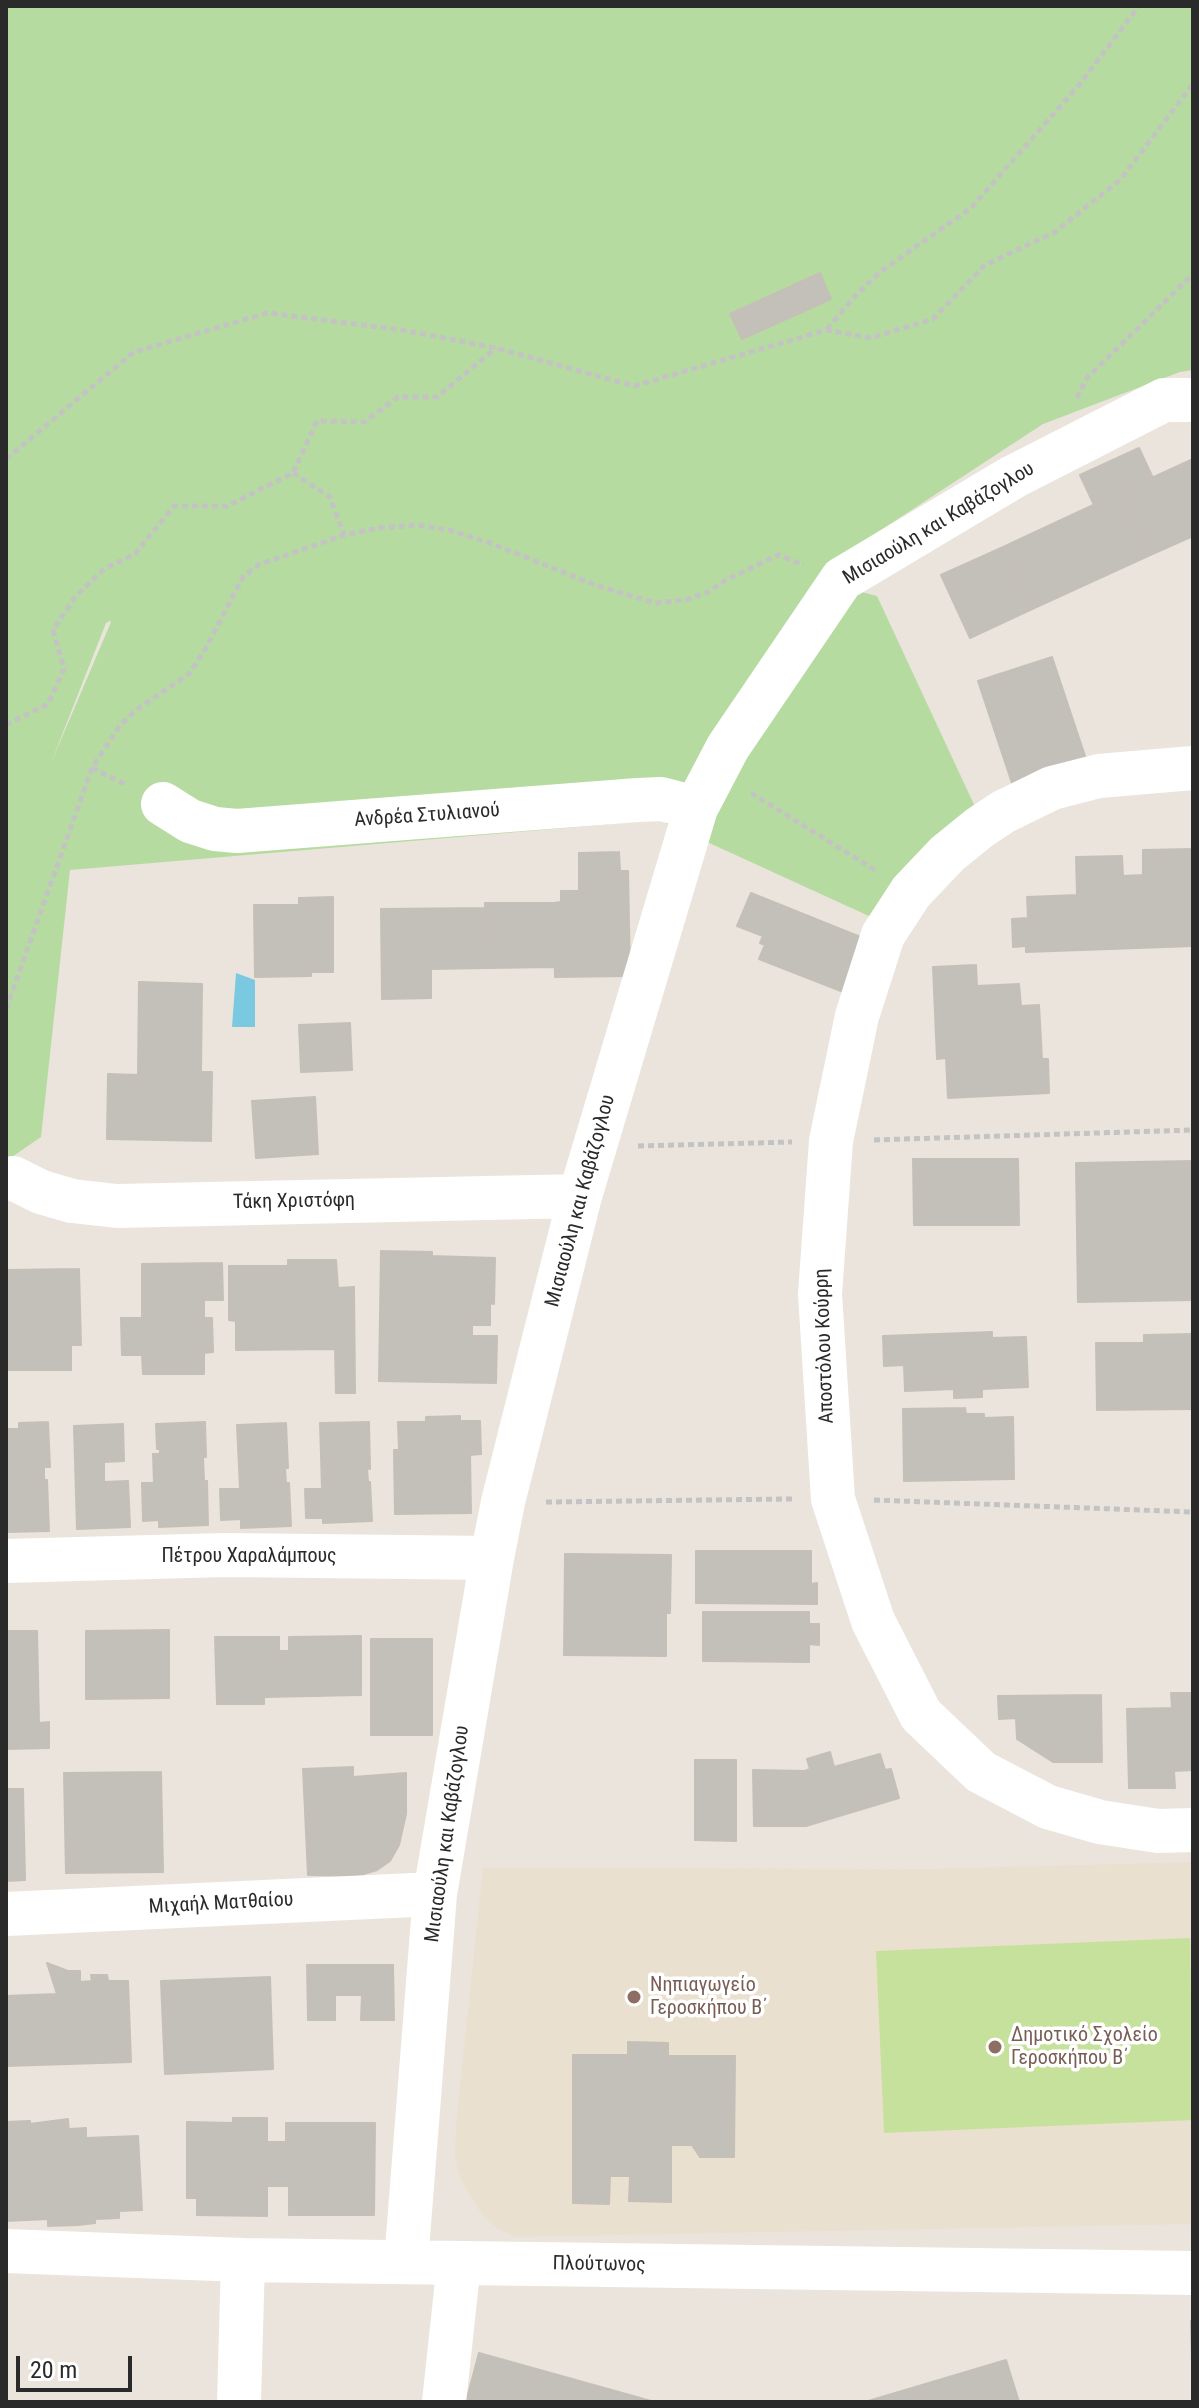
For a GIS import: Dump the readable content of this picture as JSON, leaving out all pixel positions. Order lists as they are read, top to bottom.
{
  "streets": {
    "street": [
      "Μισιαούλη και Καβάζογλου",
      "Ανδρέα Στυλιανού",
      "Τάκη Χριστόφη",
      "Αποστόλου Κούρρη",
      "Πέτρου Χαραλάμπους",
      "Μιχαήλ Ματθαίου",
      "Πλούτωνος"
    ]
  },
  "crossings": [
    ["Μισιαούλη και Καβάζογλου", "Ανδρέα Στυλιανού"],
    ["Μισιαούλη και Καβάζογλου", "Τάκη Χριστόφη"],
    ["Μισιαούλη και Καβάζογλου", "Πέτρου Χαραλάμπους"],
    ["Μισιαούλη και Καβάζογλου", "Μιχαήλ Ματθαίου"],
    ["Μισιαούλη και Καβάζογλου", "Πλούτωνος"]
  ],
  "places": ["Νηπιαγωγείο Γεροσκήπου Β΄", "Δημοτικό Σχολείο Γεροσκήπου Β΄"],
  "scale_bar": "20 m"
}
